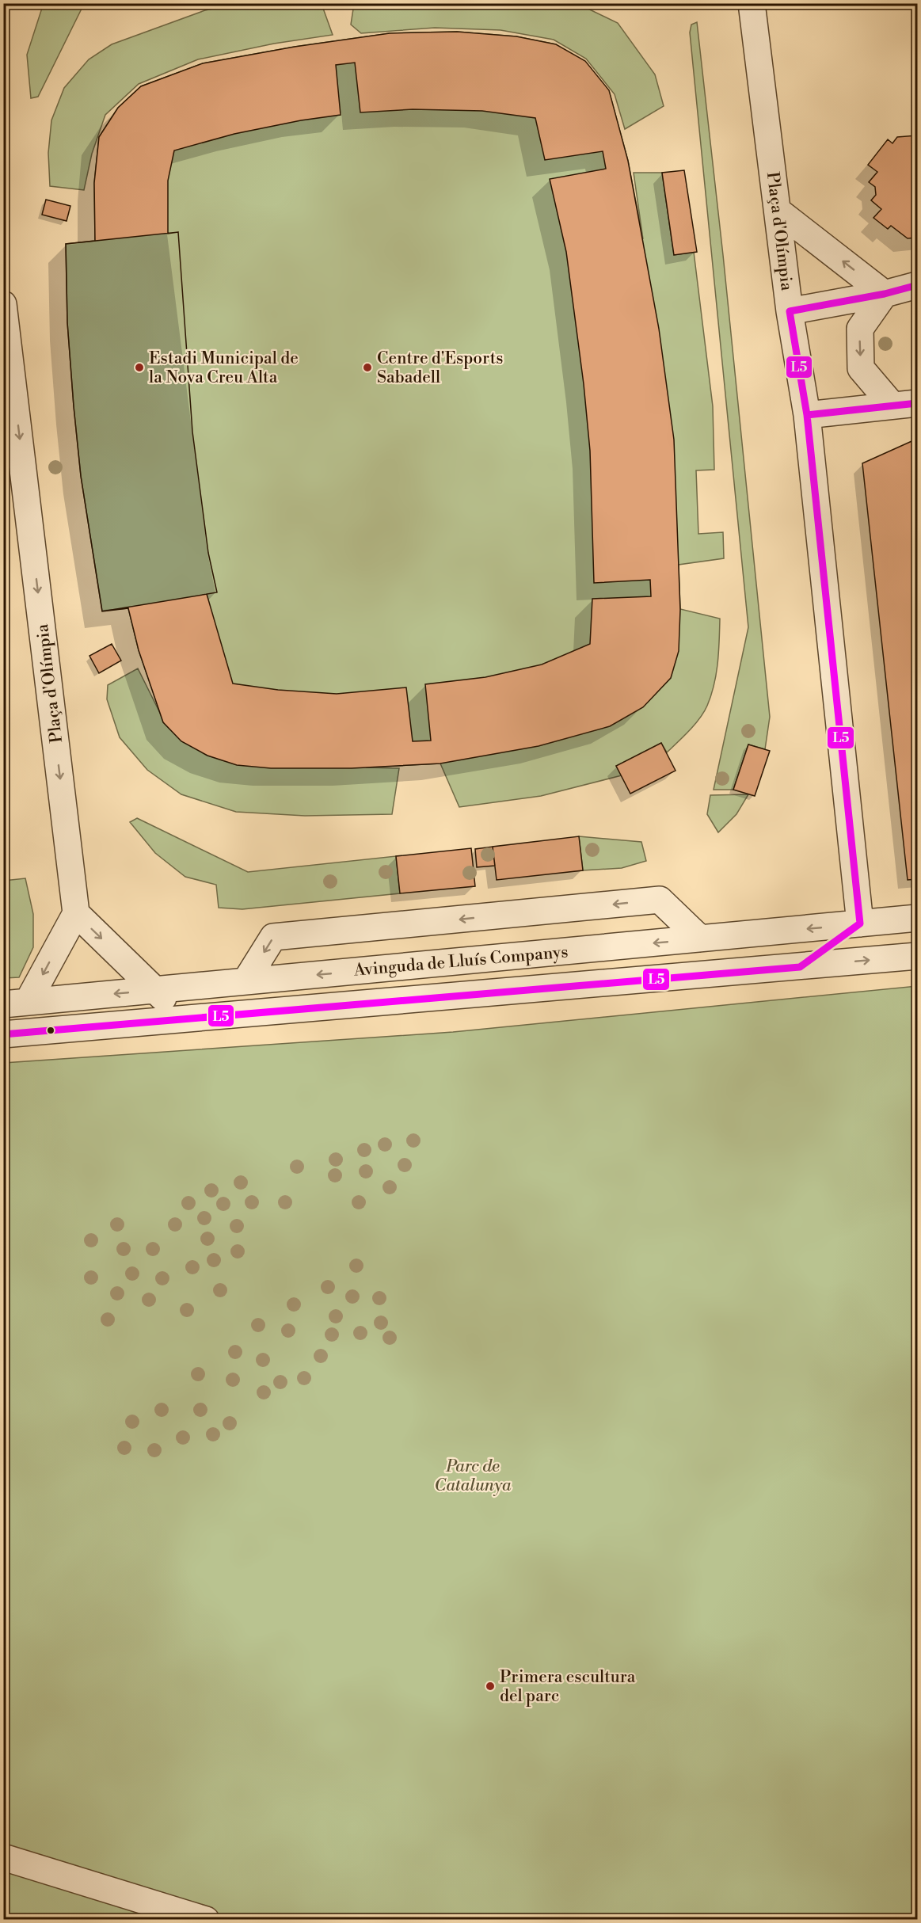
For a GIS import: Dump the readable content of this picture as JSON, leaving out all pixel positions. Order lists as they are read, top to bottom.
{
  "streets": {
    "street": ["Plaça d'Olímpia", "Avinguda de Lluís Companys"]
  },
  "crossings": [
    ["Plaça d'Olímpia", "Avinguda de Lluís Companys"]
  ],
  "one_way": ["Plaça d'Olímpia"],
  "parks": ["Parc de Catalunya"],
  "places": ["Estadi Municipal de la Nova Creu Alta", "Centre d'Esports Sabadell", "Primera escultura del parc"],
  "lines": ["transit line L5"]
}
